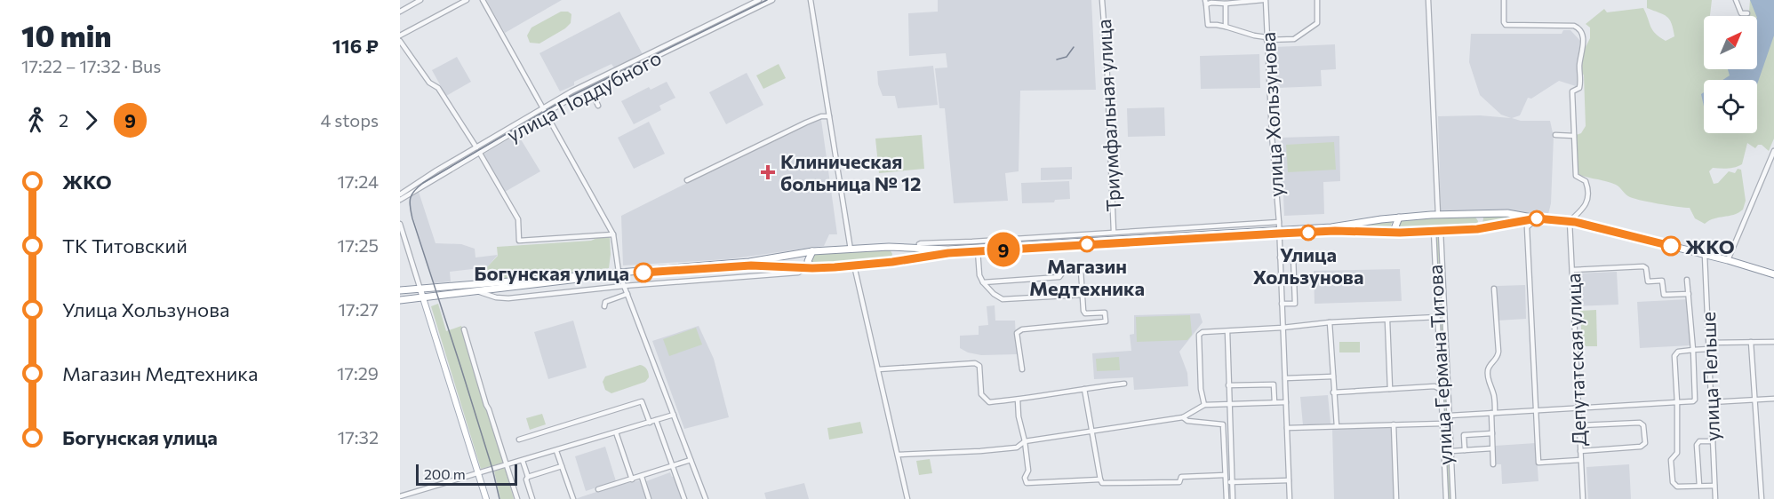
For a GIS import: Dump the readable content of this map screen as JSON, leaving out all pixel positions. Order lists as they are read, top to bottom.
{
  "streets": {
    "street": [
      "улица Поддубного",
      "улица Хользунова",
      "Триумфальная улица",
      "Депутатская улица",
      "улица Германа Титова",
      "улица Пельше"
    ]
  },
  "places": {
    "health": ["Клиническая больница № 12"],
    "other": [
      "Улица Хользунова",
      "Магазин Медтехника",
      "ЖКО",
      "Богунская улица"
    ]
  },
  "lines": ["bus line 9"],
  "scale_bar": "200 m",
  "north": "top right",
  "page": {
    "heading": ["10 min", "17:22 – 17:32 · Bus", "116 ₽"],
    "on_map": "9",
    "legs": ["2", "9", "4 stops"],
    "list": [
      {
        "name": "ЖКО",
        "value": "17:24"
      },
      {
        "name": "ТК Титовский",
        "value": "17:25"
      },
      {
        "name": "Улица Хользунова",
        "value": "17:27"
      },
      {
        "name": "Магазин Медтехника",
        "value": "17:29"
      },
      {
        "name": "Богунская улица",
        "value": "17:32"
      }
    ],
    "scale": "200 m"
  }
}
